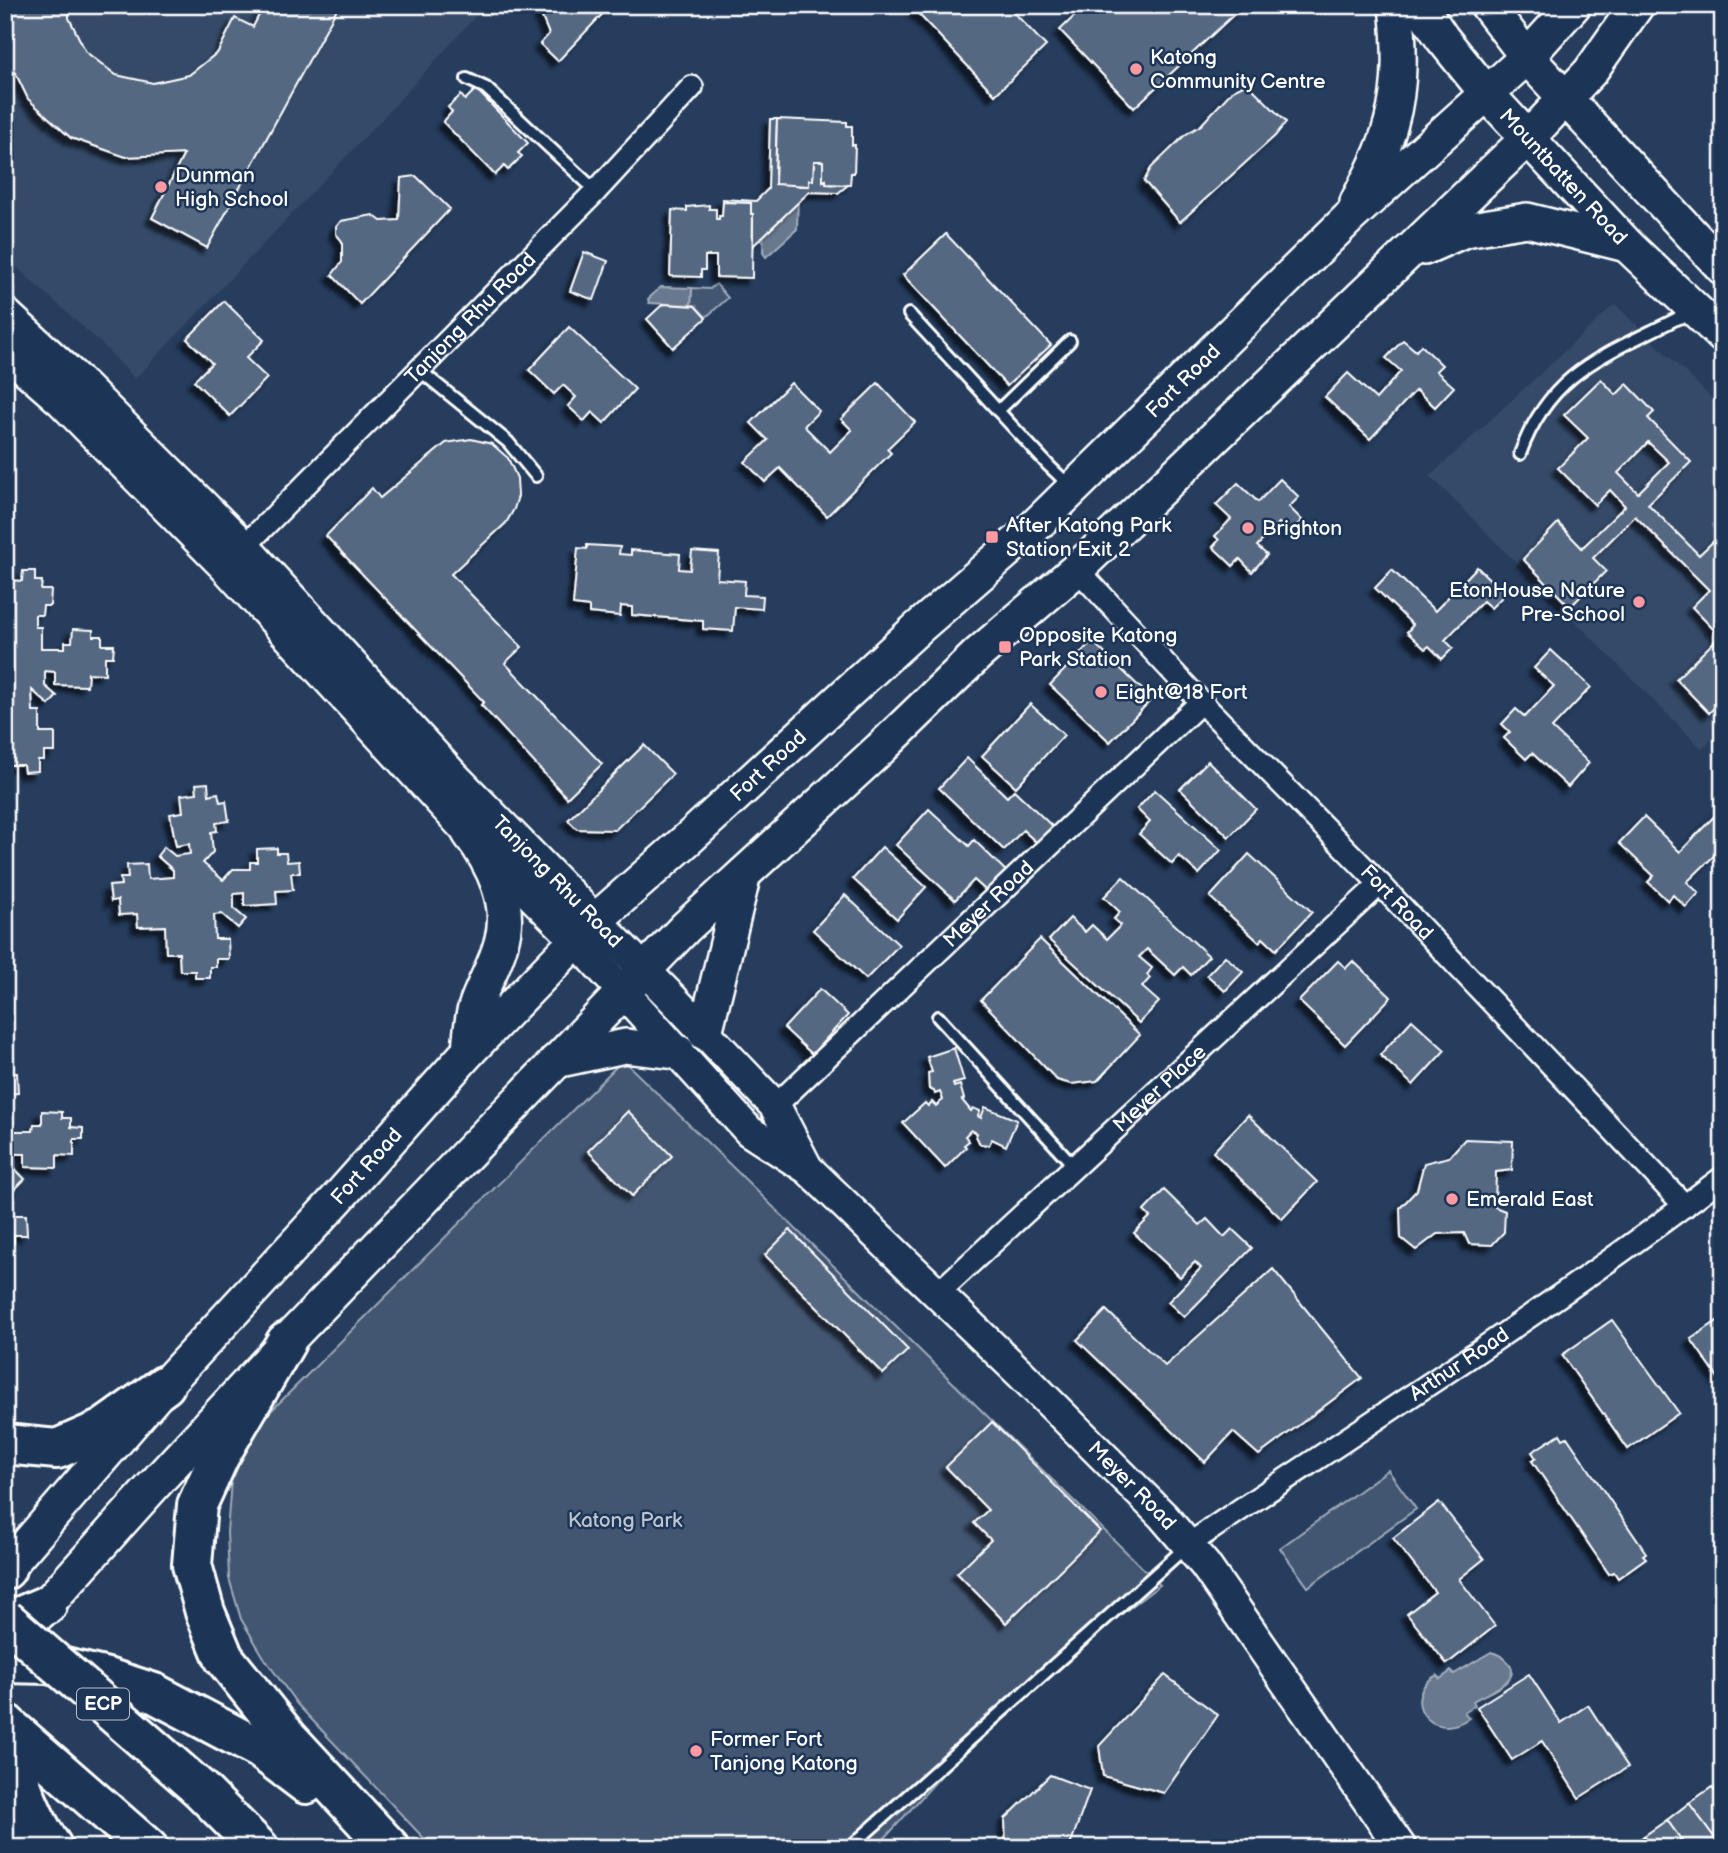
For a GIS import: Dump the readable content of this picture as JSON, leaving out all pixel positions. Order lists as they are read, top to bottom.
{
  "streets": {
    "highway": ["ECP"],
    "main road": ["Mountbatten Road", "Fort Road"],
    "street": [
      "Tanjong Rhu Road",
      "Meyer Road",
      "Meyer Place",
      "Arthur Road"
    ]
  },
  "crossings": [
    ["Mountbatten Road", "Fort Road"],
    ["Tanjong Rhu Road", "Fort Road"],
    ["Tanjong Rhu Road", "Meyer Road"],
    ["Fort Road", "Meyer Road"],
    ["Fort Road", "Meyer Place"],
    ["Fort Road", "Arthur Road"],
    ["Meyer Road", "Meyer Place"],
    ["Meyer Road", "Arthur Road"]
  ],
  "parks": ["Katong Park"],
  "places": {
    "other": [
      "Katong Community Centre",
      "Dunman High School",
      "Brighton",
      "EtonHouse Nature Pre-School",
      "Eight@18 Fort",
      "Emerald East",
      "Former Fort Tanjong Katong"
    ],
    "transit": ["After Katong Park Station Exit 2", "Opposite Katong Park Station"]
  }
}
